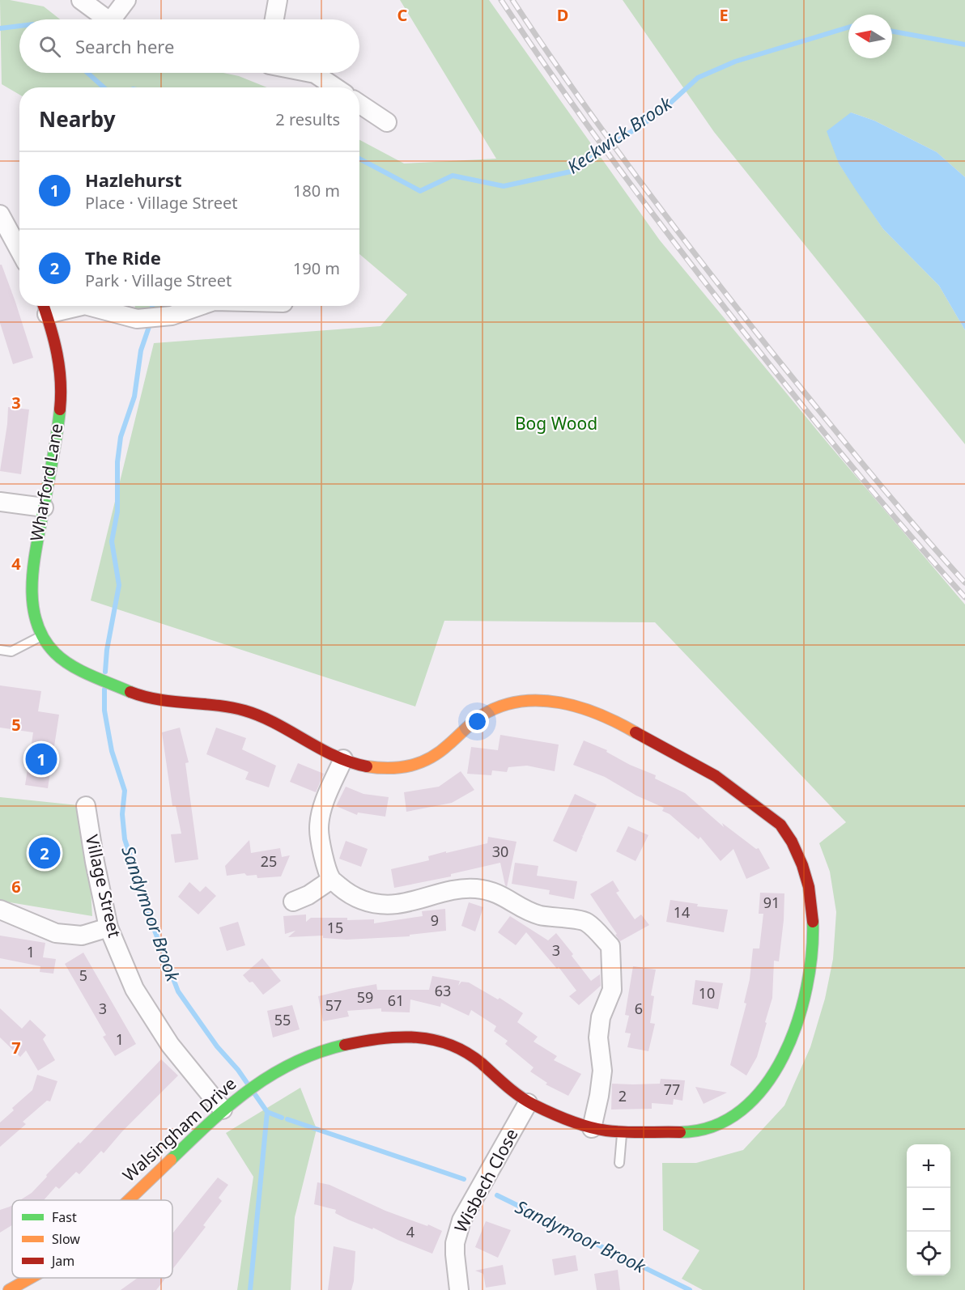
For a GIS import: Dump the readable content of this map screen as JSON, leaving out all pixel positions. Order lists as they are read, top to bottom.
{
  "streets": {
    "street": [
      "Wharford Lane",
      "Village Street",
      "Walsingham Drive",
      "Wisbech Close"
    ]
  },
  "crossings": [
    ["Wharford Lane", "Walsingham Drive"],
    ["Village Street", "Walsingham Drive"],
    ["Walsingham Drive", "Wisbech Close"]
  ],
  "water": ["Keckwick Brook", "Sandymoor Brook"],
  "parks": ["Bog Wood"],
  "house_numbers": [
    "30",
    "25",
    "91",
    "14",
    "9",
    "15",
    "3",
    "1",
    "5",
    "63",
    "10",
    "59",
    "61",
    "57",
    "3",
    "6",
    "55",
    "1",
    "77",
    "2",
    "4"
  ],
  "legend": ["Fast", "Slow", "Jam"],
  "north": "left",
  "page": {
    "search": "Search here",
    "heading": ["Nearby", "2 results"],
    "list": [
      {
        "mark": "1",
        "name": "Hazlehurst",
        "note": "Place · Village Street",
        "value": "180 m"
      },
      {
        "mark": "2",
        "name": "The Ride",
        "note": "Park · Village Street",
        "value": "190 m"
      }
    ],
    "pins": ["1", "2"],
    "map_buttons": ["+", "−"]
  },
  "grid": {
    "columns": ["C", "D", "E"],
    "rows": [
      "3",
      "4",
      "5",
      "6",
      "7"
    ]
  }
}
